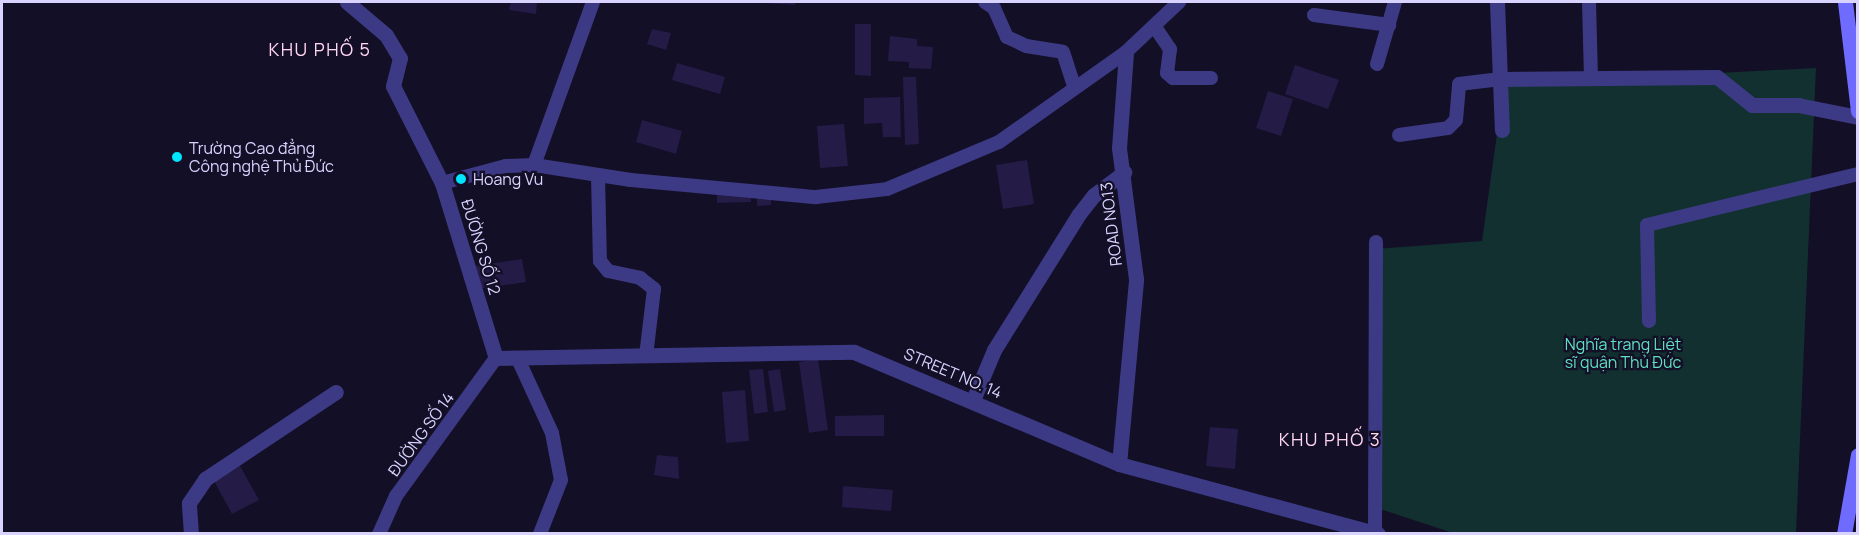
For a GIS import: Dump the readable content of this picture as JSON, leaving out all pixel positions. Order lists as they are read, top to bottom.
{
  "streets": {
    "street": ["ROAD NO.13", "ĐƯỜNG SỐ 12", "STREET NO. 14"],
    "lane": ["ĐƯỜNG SỐ 14"]
  },
  "crossings": [
    ["ROAD NO.13", "STREET NO. 14"],
    ["ĐƯỜNG SỐ 12", "STREET NO. 14"],
    ["ĐƯỜNG SỐ 12", "ĐƯỜNG SỐ 14"],
    ["STREET NO. 14", "ĐƯỜNG SỐ 14"]
  ],
  "districts": ["KHU PHỐ 5", "KHU PHỐ 3"],
  "parks": ["Nghĩa trang Liệt sĩ quận Thủ Đức"],
  "places": ["Trường Cao đẳng Công nghệ Thủ Đức", "Hoang Vu"]
}
